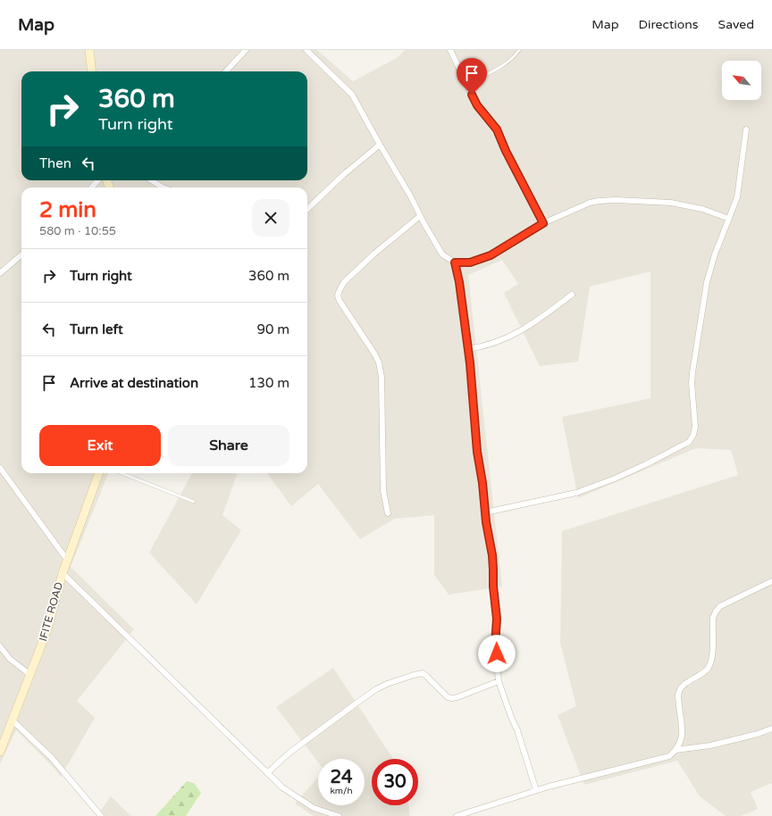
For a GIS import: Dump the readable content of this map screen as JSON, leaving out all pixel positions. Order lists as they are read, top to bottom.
{
  "streets": {
    "street": ["IFITE ROAD"]
  },
  "north": "top left",
  "page": {
    "header": "Map",
    "nav": ["Map", "Directions", "Saved"],
    "turn": ["360 m", "Turn right"],
    "then": "Then",
    "heading": ["2 min", "580 m · 10:55"],
    "list": [
      {
        "name": "Turn right",
        "value": "360 m"
      },
      {
        "name": "Turn left",
        "value": "90 m"
      },
      {
        "name": "Arrive at destination",
        "value": "130 m"
      }
    ],
    "buttons": ["Exit", "Share"],
    "speed": "24 km/h",
    "limit": "30"
  }
}
